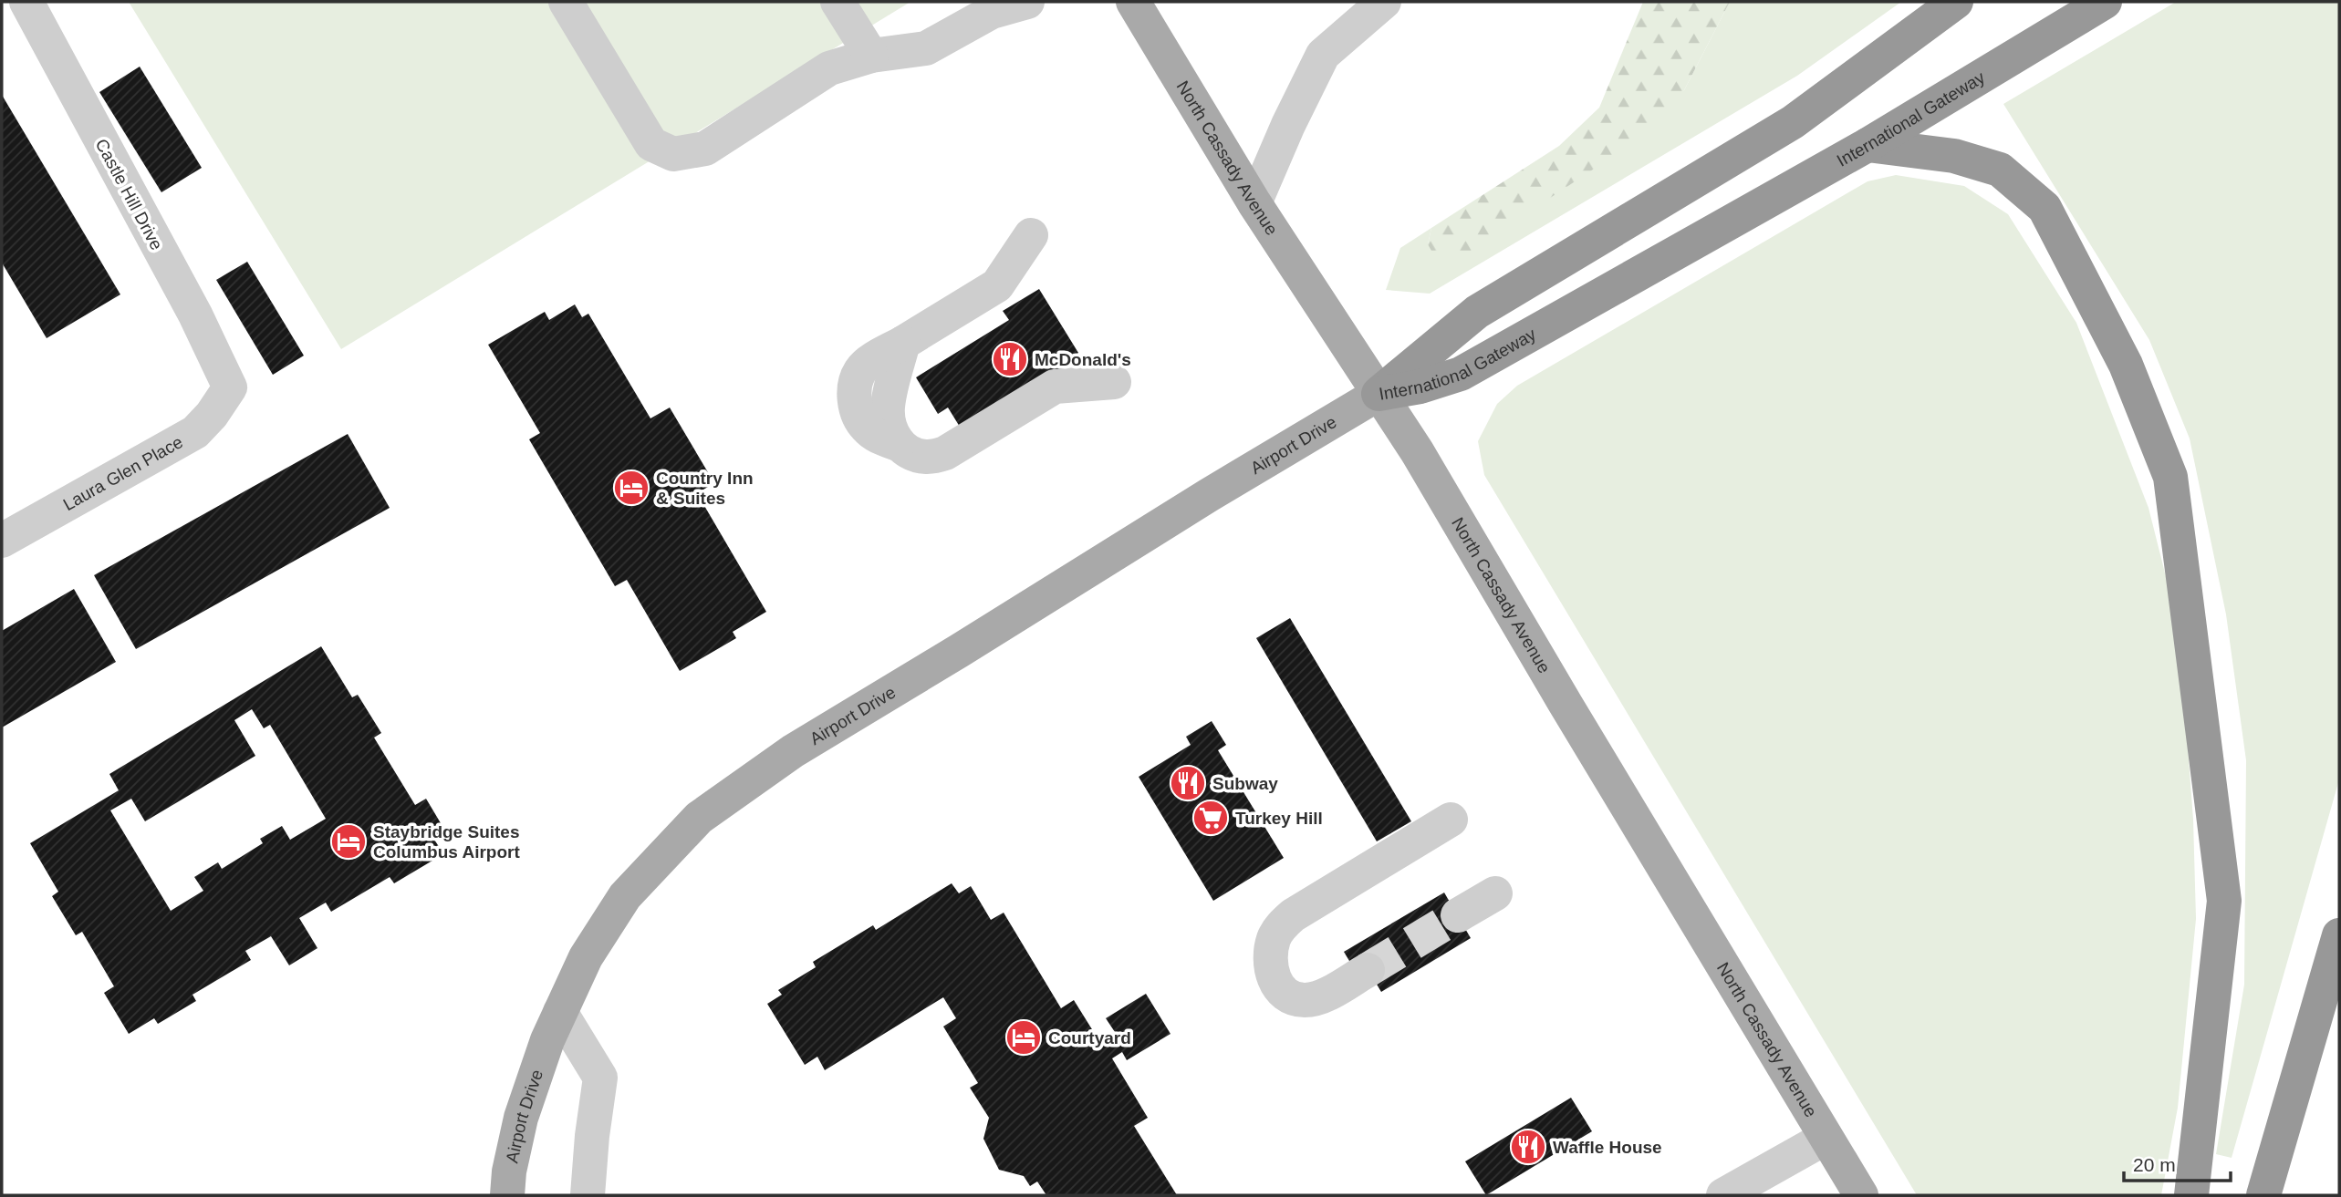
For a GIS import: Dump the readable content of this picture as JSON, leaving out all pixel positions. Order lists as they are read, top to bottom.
{
  "streets": {
    "highway": ["International Gateway"],
    "main road": ["North Cassady Avenue", "Airport Drive"],
    "street": ["Castle Hill Drive", "Laura Glen Place"]
  },
  "crossings": [
    ["International Gateway", "North Cassady Avenue"],
    ["International Gateway", "Airport Drive"],
    ["North Cassady Avenue", "Airport Drive"],
    ["Castle Hill Drive", "Laura Glen Place"]
  ],
  "places": {
    "restaurant": ["McDonald's", "Subway", "Waffle House"],
    "hotel": ["Country Inn & Suites", "Staybridge Suites Columbus Airport", "Courtyard"],
    "supermarket": ["Turkey Hill"]
  },
  "scale_bar": "20 m"
}
